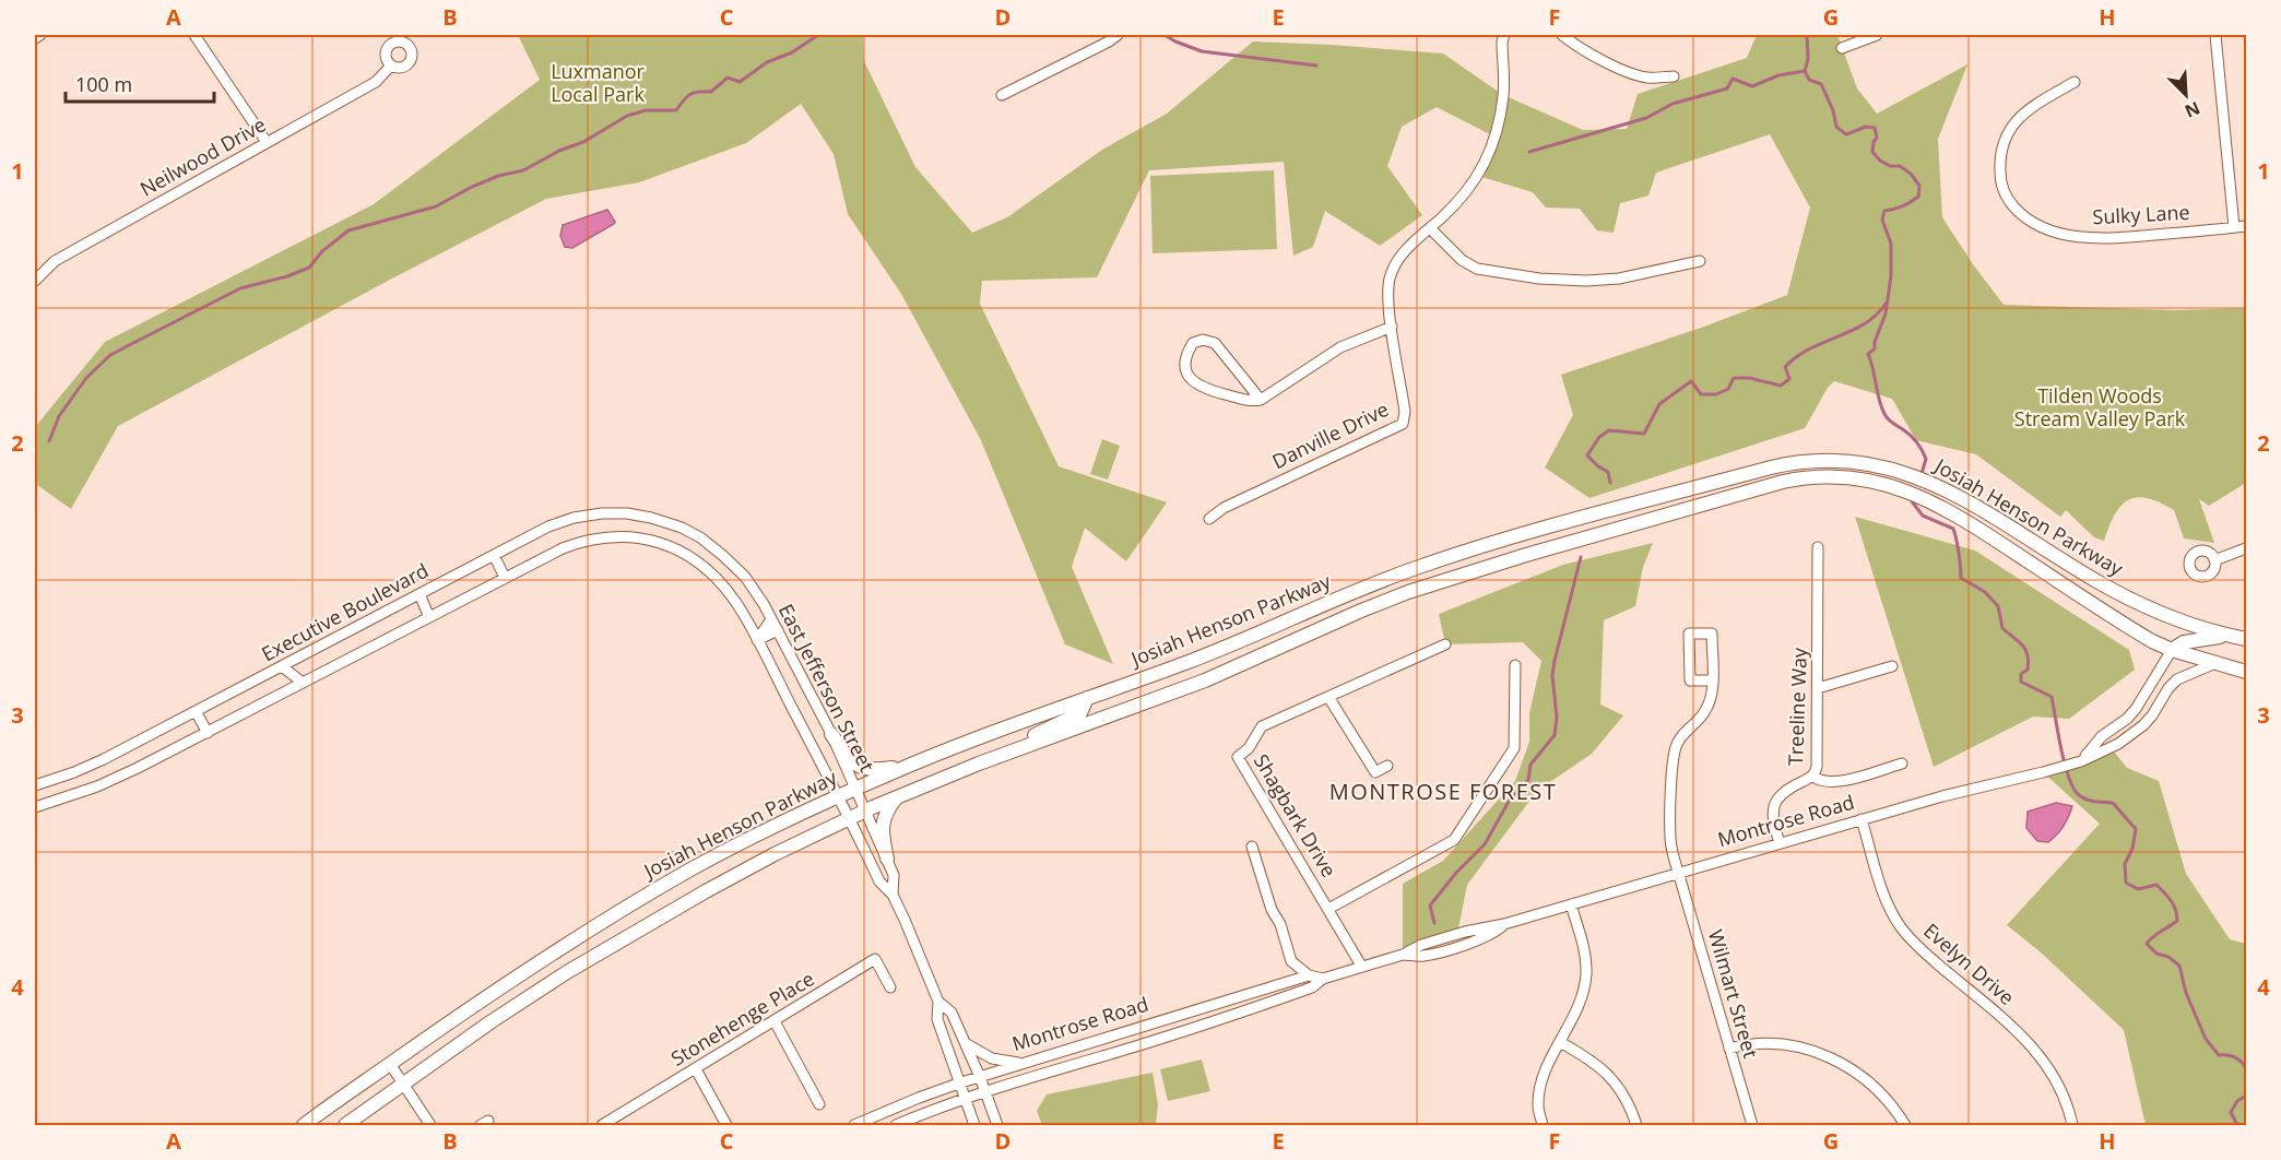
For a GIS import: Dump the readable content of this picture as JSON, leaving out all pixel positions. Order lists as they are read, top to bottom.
{
  "streets": {
    "main road": ["Josiah Henson Parkway"],
    "street": [
      "Neilwood Drive",
      "Sulky Lane",
      "Danville Drive",
      "Executive Boulevard",
      "East Jefferson Street",
      "Treeline Way",
      "Shagbark Drive",
      "Montrose Road",
      "Evelyn Drive",
      "Wilmart Street",
      "Stonehenge Place"
    ]
  },
  "crossings": [
    ["Josiah Henson Parkway", "East Jefferson Street"],
    ["Josiah Henson Parkway", "Montrose Road"],
    ["Executive Boulevard", "East Jefferson Street"],
    ["East Jefferson Street", "Montrose Road"],
    ["Treeline Way", "Montrose Road"],
    ["Shagbark Drive", "Montrose Road"],
    ["Montrose Road", "Evelyn Drive"],
    ["Montrose Road", "Wilmart Street"]
  ],
  "districts": ["MONTROSE FOREST"],
  "parks": ["Luxmanor Local Park", "Tilden Woods Stream Valley Park"],
  "scale_bar": "100 m",
  "north": "bottom right",
  "grid": {
    "columns": [
      "A",
      "B",
      "C",
      "D",
      "E",
      "F",
      "G",
      "H"
    ],
    "rows": [
      "1",
      "2",
      "3",
      "4"
    ]
  }
}
